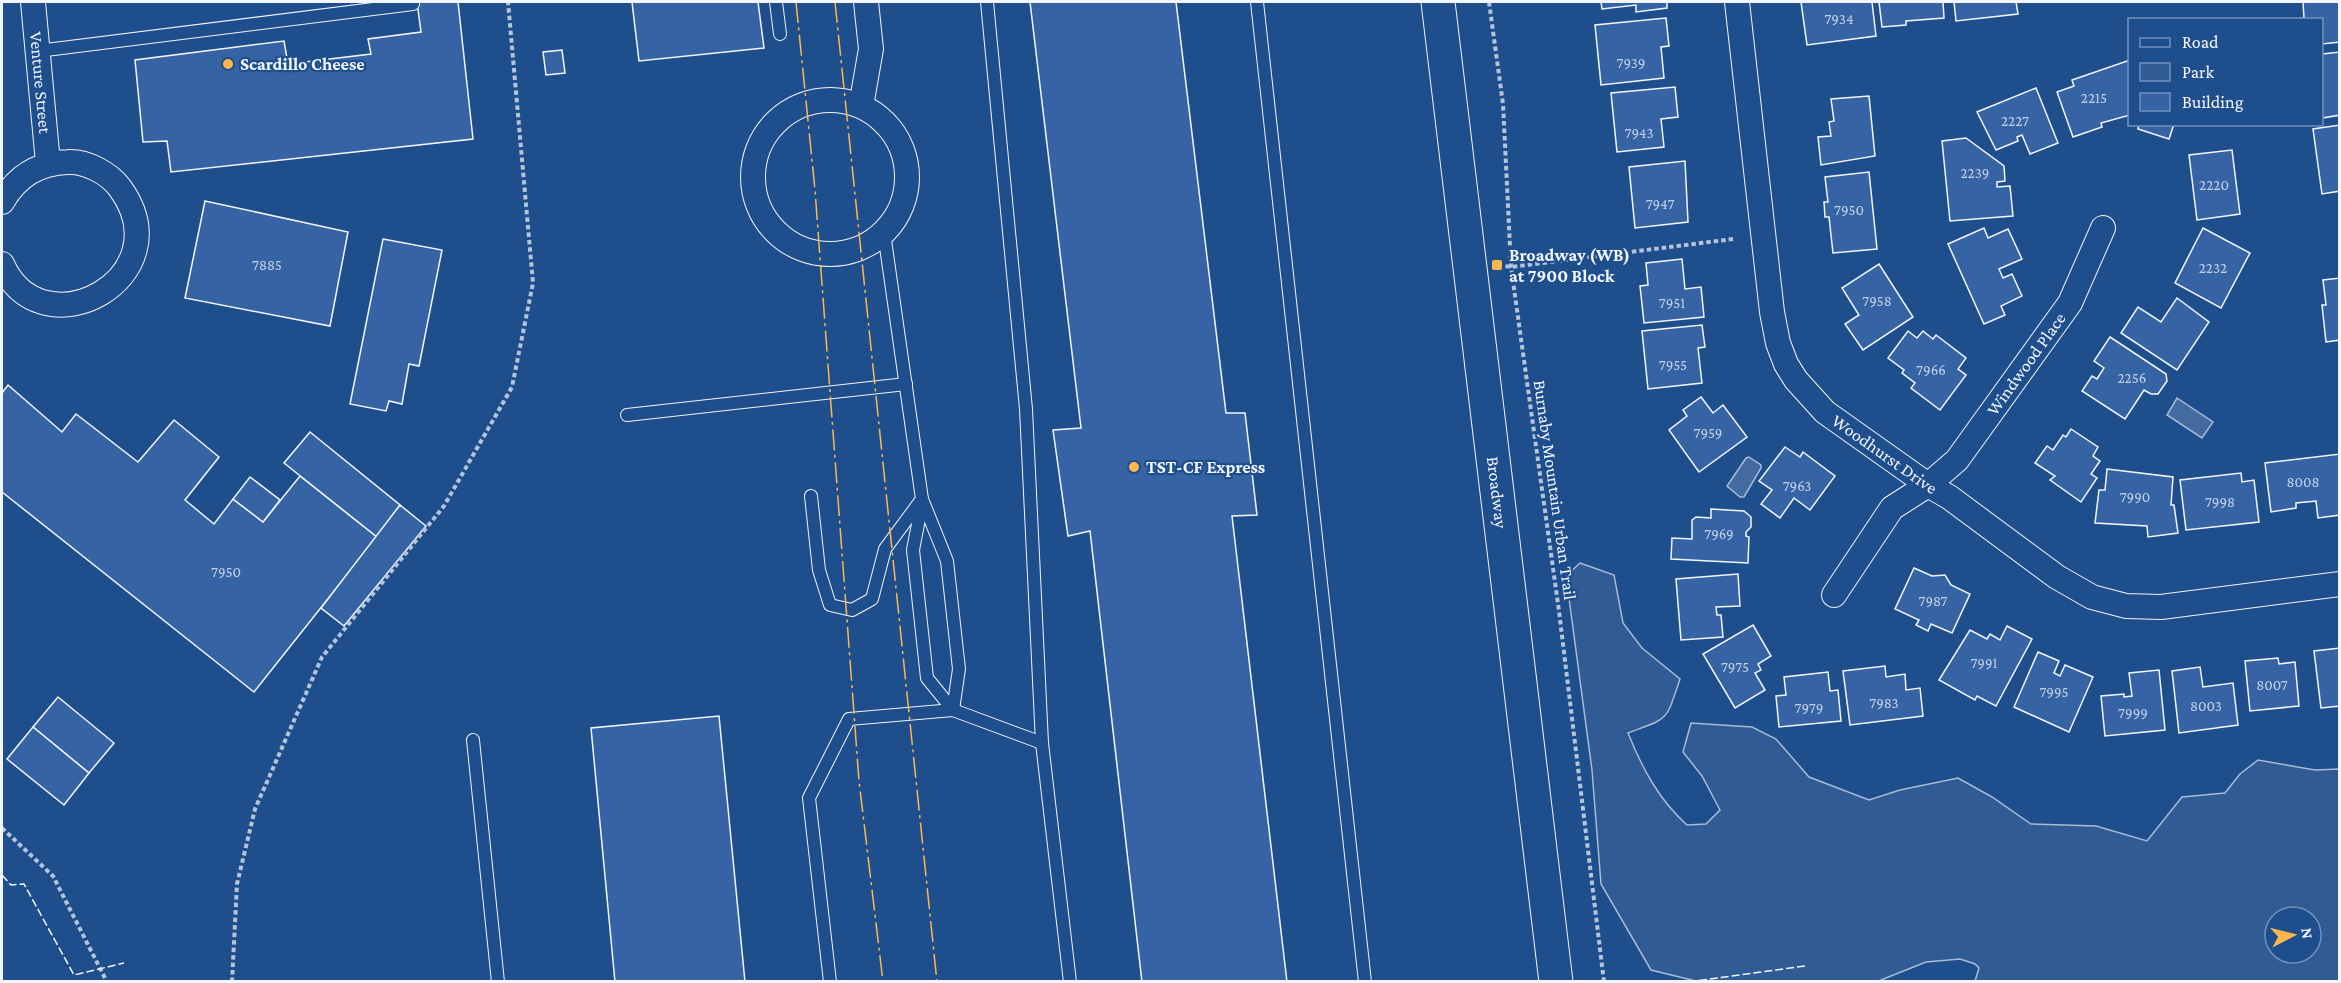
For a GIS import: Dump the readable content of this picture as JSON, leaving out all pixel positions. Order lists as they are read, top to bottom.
{
  "streets": {
    "street": [
      "Venture Street",
      "Windwood Place",
      "Woodhurst Drive",
      "Broadway"
    ],
    "path": ["Burnaby Mountain Urban Trail"]
  },
  "crossings": [
    ["Windwood Place", "Woodhurst Drive"]
  ],
  "places": {
    "other": ["Scardillo Cheese", "TST-CF Express"],
    "transit": ["Broadway (WB) at 7900 Block"]
  },
  "house_numbers": [
    "7934",
    "7939",
    "2215",
    "2227",
    "7943",
    "2239",
    "2220",
    "7947",
    "7950",
    "7885",
    "2232",
    "7958",
    "7951",
    "7955",
    "7966",
    "2256",
    "7959",
    "8008",
    "7963",
    "7990",
    "7998",
    "7969",
    "7950",
    "7987",
    "7991",
    "7975",
    "8007",
    "7995",
    "7983",
    "8003",
    "7979",
    "7999"
  ],
  "legend": ["Road", "Park", "Building"],
  "north": "right"
}
